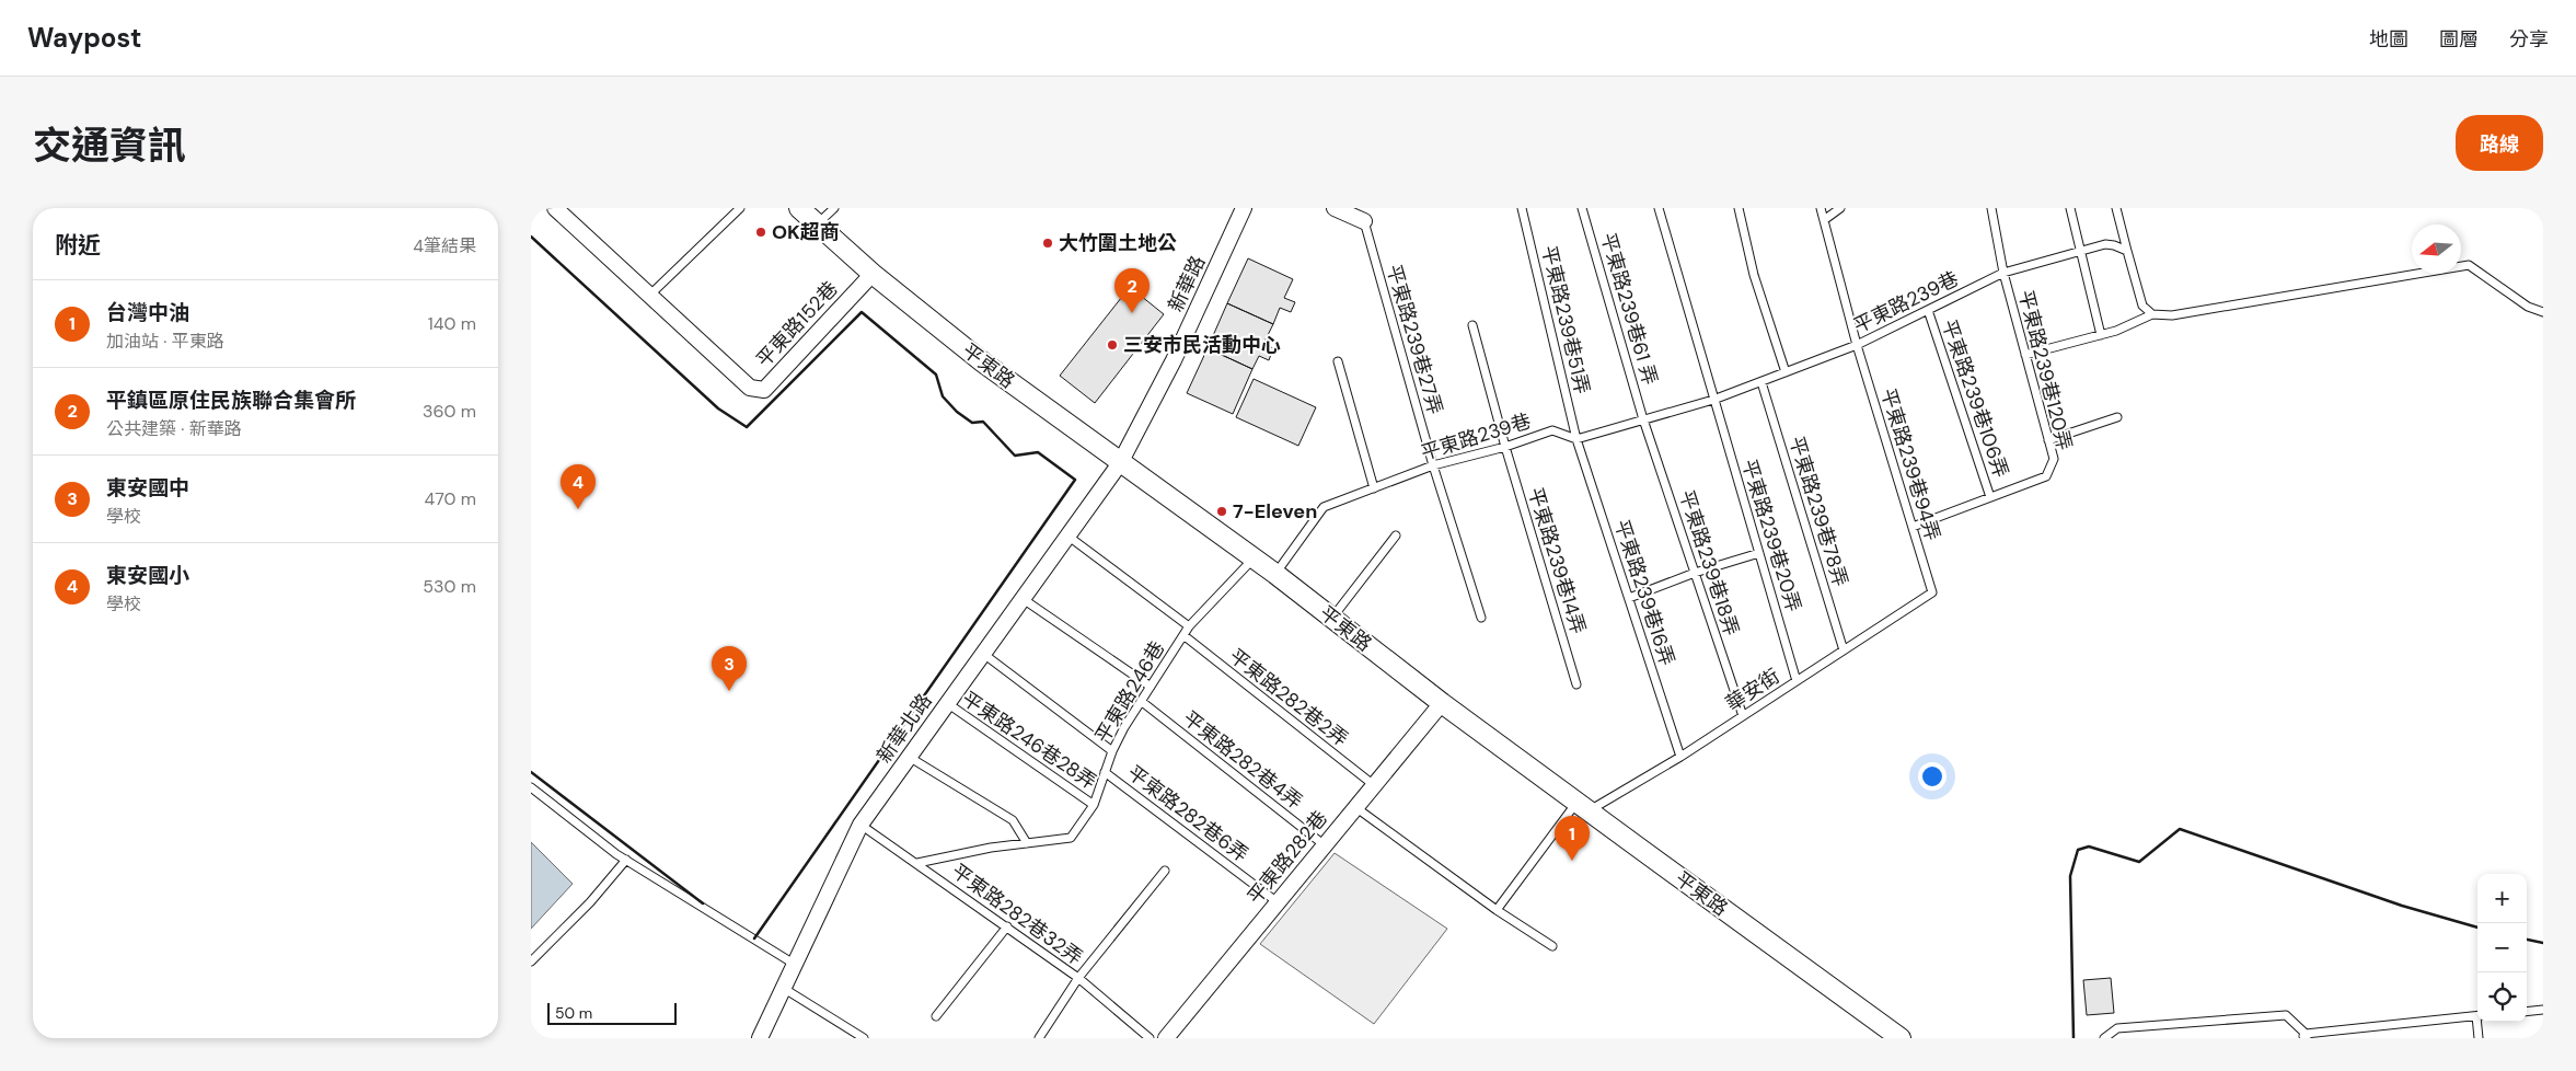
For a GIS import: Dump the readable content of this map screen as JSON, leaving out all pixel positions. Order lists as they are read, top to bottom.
{
  "streets": {
    "street": [
      "新華路",
      "平東路152巷",
      "平東路",
      "新華北路",
      "平東路282巷"
    ],
    "lane": [
      "平東路239巷",
      "平東路239巷61 弄",
      "平東路239巷51弄",
      "平東路239巷27弄",
      "平東路239巷120弄",
      "平東路239巷106弄",
      "平東路239巷94弄",
      "平東路239巷78弄",
      "平東路239巷20弄",
      "平東路239巷14弄",
      "平東路239巷18弄",
      "平東路239巷16弄",
      "華安街",
      "平東路246巷",
      "平東路282巷2弄",
      "平東路246巷28弄",
      "平東路282巷4弄",
      "平東路282巷6弄",
      "平東路282巷32弄"
    ]
  },
  "crossings": [
    ["新華路", "平東路"],
    ["新華路", "新華北路"],
    ["平東路239巷", "平東路239巷61 弄"],
    ["平東路239巷", "平東路239巷51弄"],
    ["平東路239巷", "平東路239巷27弄"],
    ["平東路239巷", "平東路"],
    ["平東路239巷", "平東路239巷120弄"],
    ["平東路239巷", "平東路239巷106弄"],
    ["平東路239巷", "平東路239巷94弄"],
    ["平東路239巷", "平東路239巷78弄"],
    ["平東路239巷", "平東路239巷20弄"],
    ["平東路239巷", "平東路239巷14弄"],
    ["平東路239巷", "平東路239巷18弄"],
    ["平東路239巷", "平東路239巷16弄"],
    ["平東路239巷61 弄", "平東路239巷18弄"],
    ["平東路239巷51弄", "平東路239巷16弄"],
    ["平東路152巷", "平東路"],
    ["平東路", "華安街"],
    ["平東路", "平東路246巷"],
    ["平東路", "新華北路"],
    ["平東路", "平東路282巷"],
    ["平東路239巷120弄", "平東路239巷106弄"],
    ["平東路239巷94弄", "華安街"],
    ["平東路239巷78弄", "華安街"],
    ["平東路239巷20弄", "華安街"],
    ["平東路239巷18弄", "華安街"],
    ["平東路239巷16弄", "華安街"],
    ["平東路246巷", "平東路282巷2弄"],
    ["平東路246巷", "平東路246巷28弄"],
    ["平東路246巷", "平東路282巷4弄"],
    ["平東路246巷", "平東路282巷6弄"],
    ["平東路246巷", "平東路282巷32弄"],
    ["平東路282巷2弄", "平東路282巷"],
    ["新華北路", "平東路246巷28弄"],
    ["新華北路", "平東路282巷32弄"],
    ["平東路282巷4弄", "平東路282巷"],
    ["平東路282巷6弄", "平東路282巷"]
  ],
  "places": [
    "OK超商",
    "大竹圍土地公",
    "三安市民活動中心",
    "7-Eleven"
  ],
  "scale_bar": "50 m",
  "north": "left",
  "page": {
    "header": "Waypost",
    "nav": ["地圖", "圖層", "分享"],
    "title": "交通資訊",
    "buttons": "路線",
    "heading": ["附近", "4筆結果"],
    "pins": [
      "2",
      "4",
      "3",
      "1"
    ],
    "list": [
      {
        "mark": "1",
        "name": "台灣中油",
        "note": "加油站 · 平東路",
        "value": "140 m"
      },
      {
        "mark": "2",
        "name": "平鎮區原住民族聯合集會所",
        "note": "公共建築 · 新華路",
        "value": "360 m"
      },
      {
        "mark": "3",
        "name": "東安國中",
        "note": "學校",
        "value": "470 m"
      },
      {
        "mark": "4",
        "name": "東安國小",
        "note": "學校",
        "value": "530 m"
      }
    ],
    "map_buttons": ["+", "−"],
    "scale": "50 m"
  }
}
